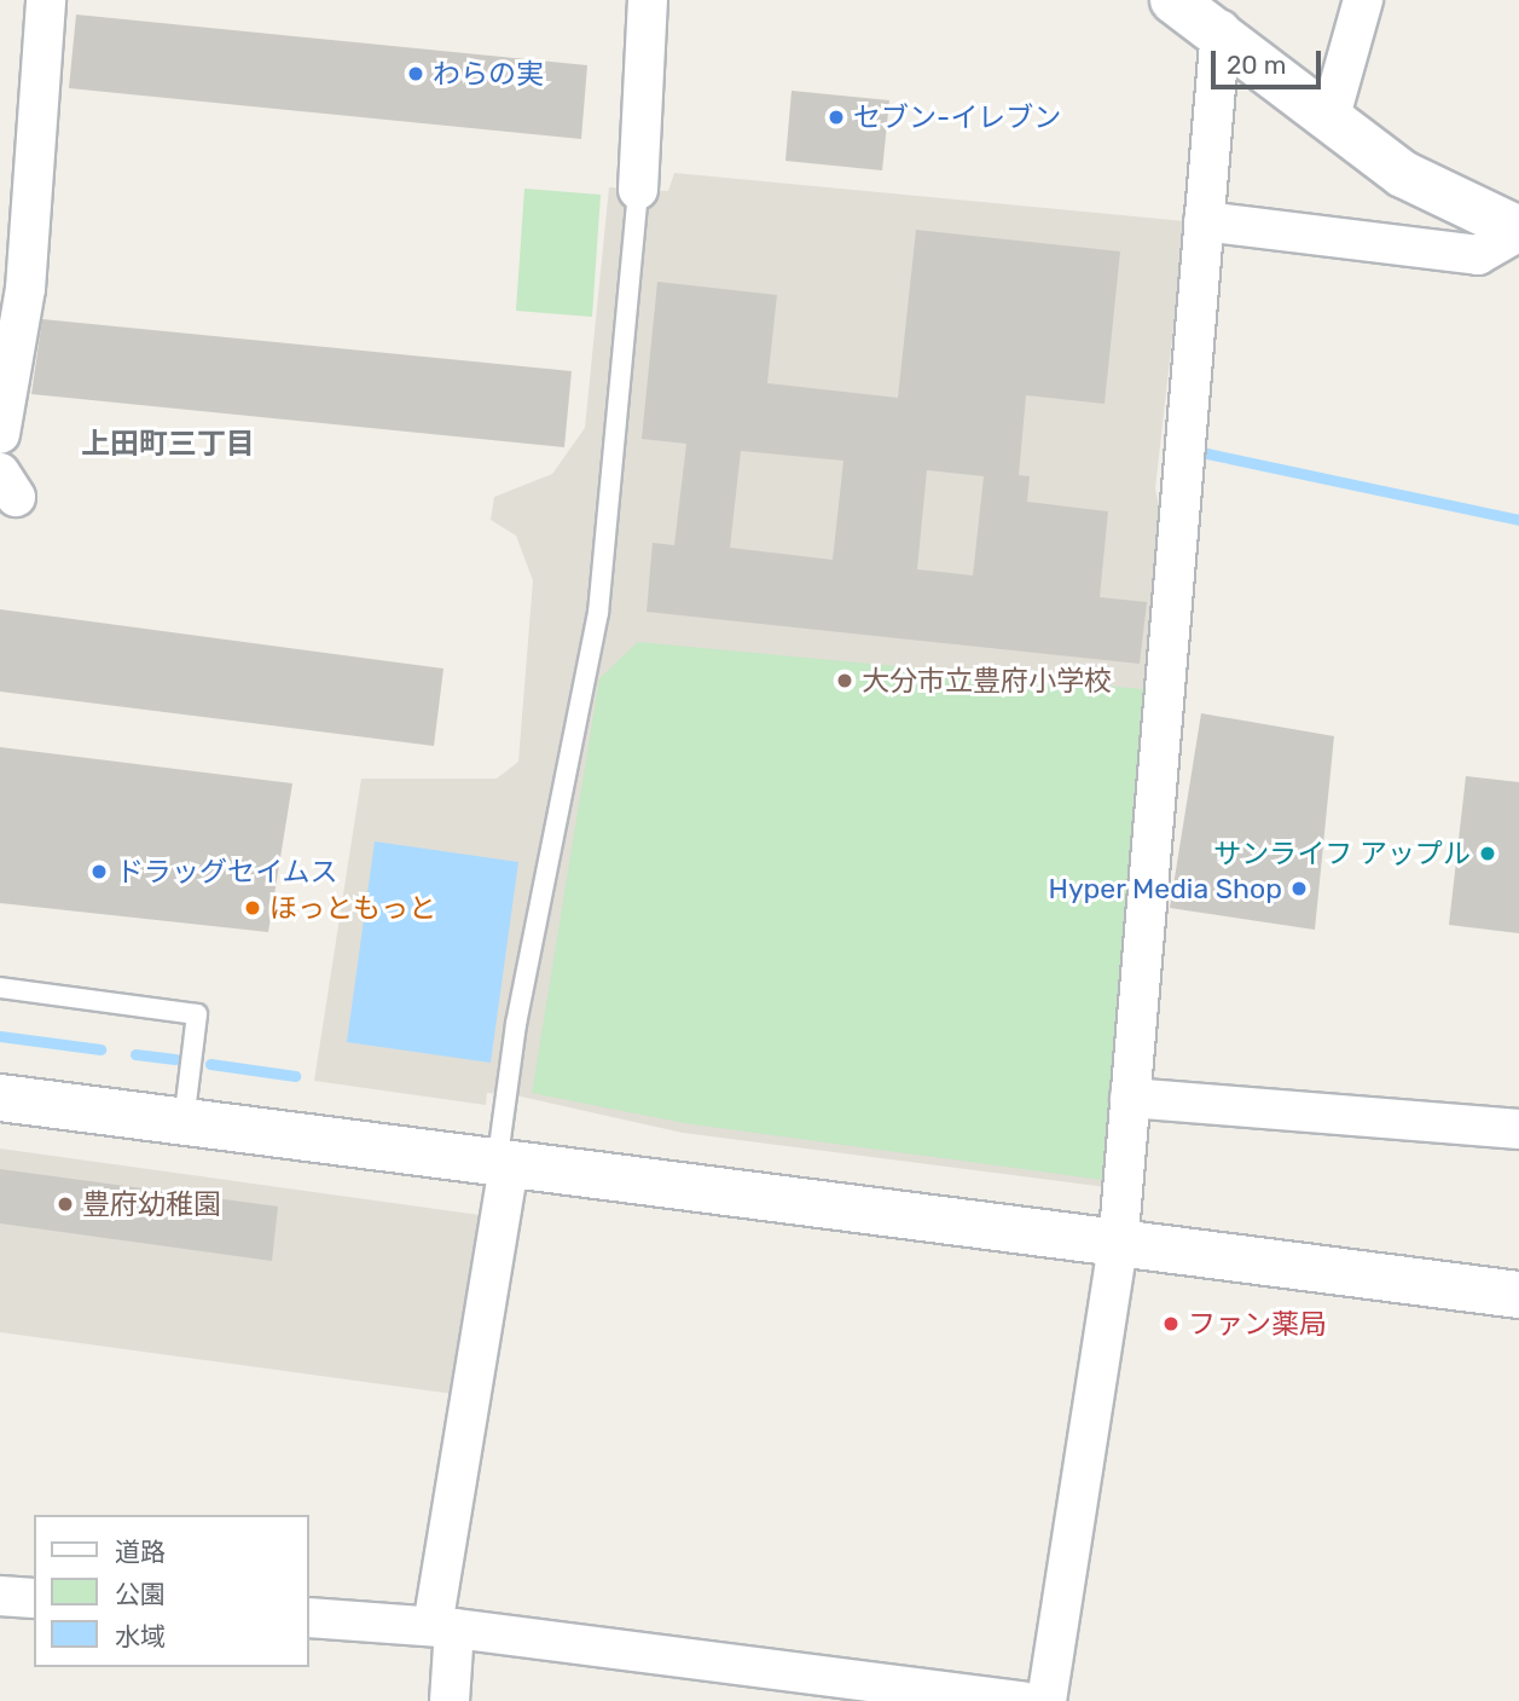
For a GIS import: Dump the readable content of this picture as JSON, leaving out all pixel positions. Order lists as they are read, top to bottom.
{
  "districts": ["上田町三丁目"],
  "places": [
    "わらの実",
    "セブン-イレブン",
    "大分市立豊府小学校",
    "サンライフ アップル",
    "ドラッグセイムス",
    "Hyper Media Shop",
    "ほっともっと",
    "豊府幼稚園",
    "ファン薬局"
  ],
  "legend": ["道路", "公園", "水域"],
  "scale_bar": "20 m"
}
